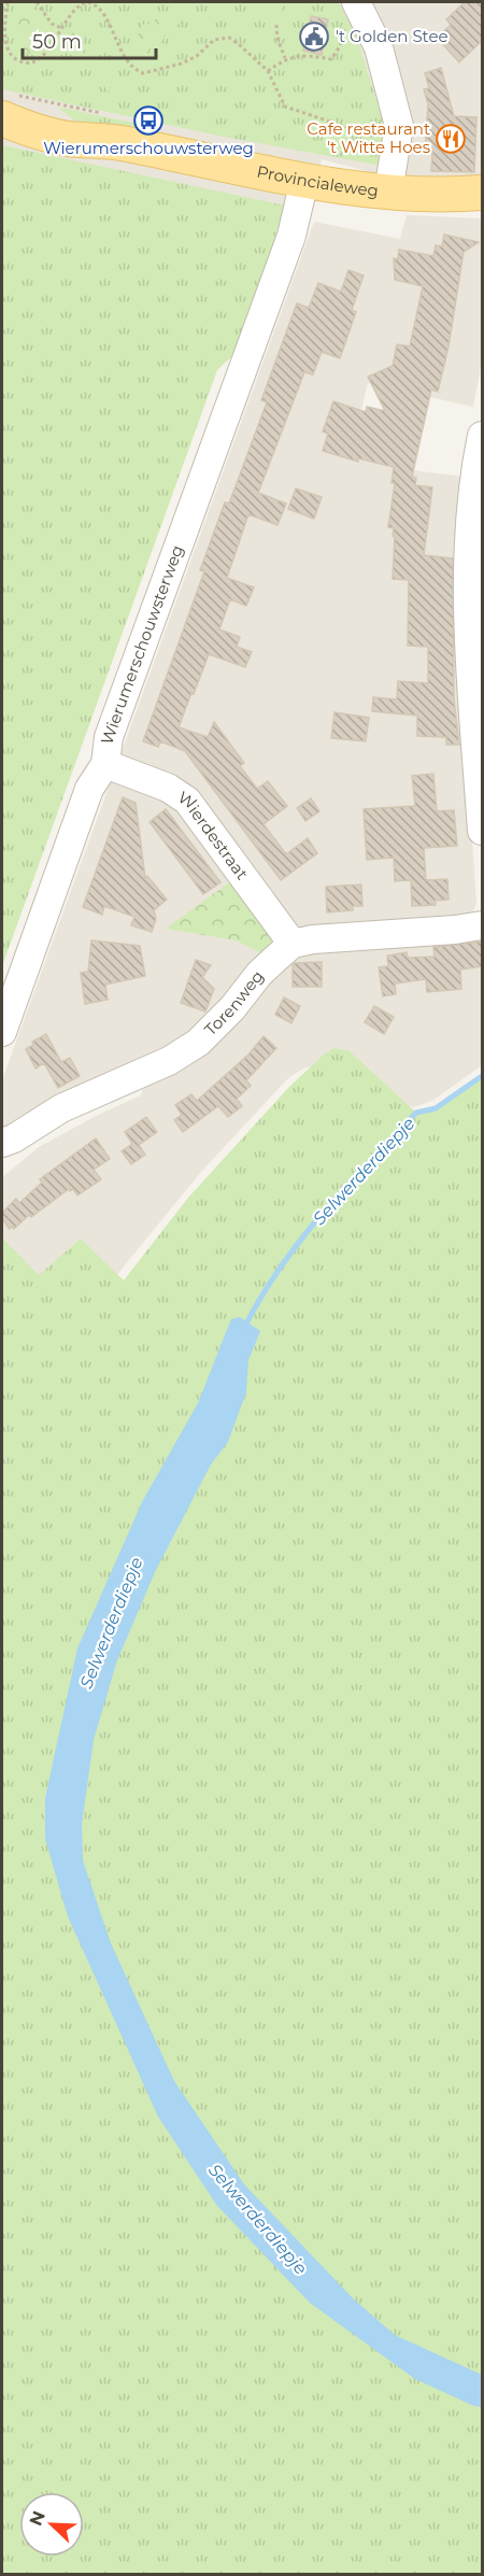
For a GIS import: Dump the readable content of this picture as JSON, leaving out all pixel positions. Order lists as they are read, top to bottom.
{
  "streets": {
    "main road": ["Provincialeweg"],
    "street": ["Wierumerschouwsterweg", "Wierdestraat", "Torenweg"]
  },
  "crossings": [
    ["Provincialeweg", "Wierumerschouwsterweg"],
    ["Wierumerschouwsterweg", "Wierdestraat"],
    ["Wierdestraat", "Torenweg"]
  ],
  "water": ["Selwerderdiepje"],
  "places": {
    "public building": ["'t Golden Stee"],
    "bus stop": ["Wierumerschouwsterweg"],
    "restaurant": ["Cafe restaurant 't Witte Hoes"]
  },
  "scale_bar": "50 m",
  "north": "top left"
}
